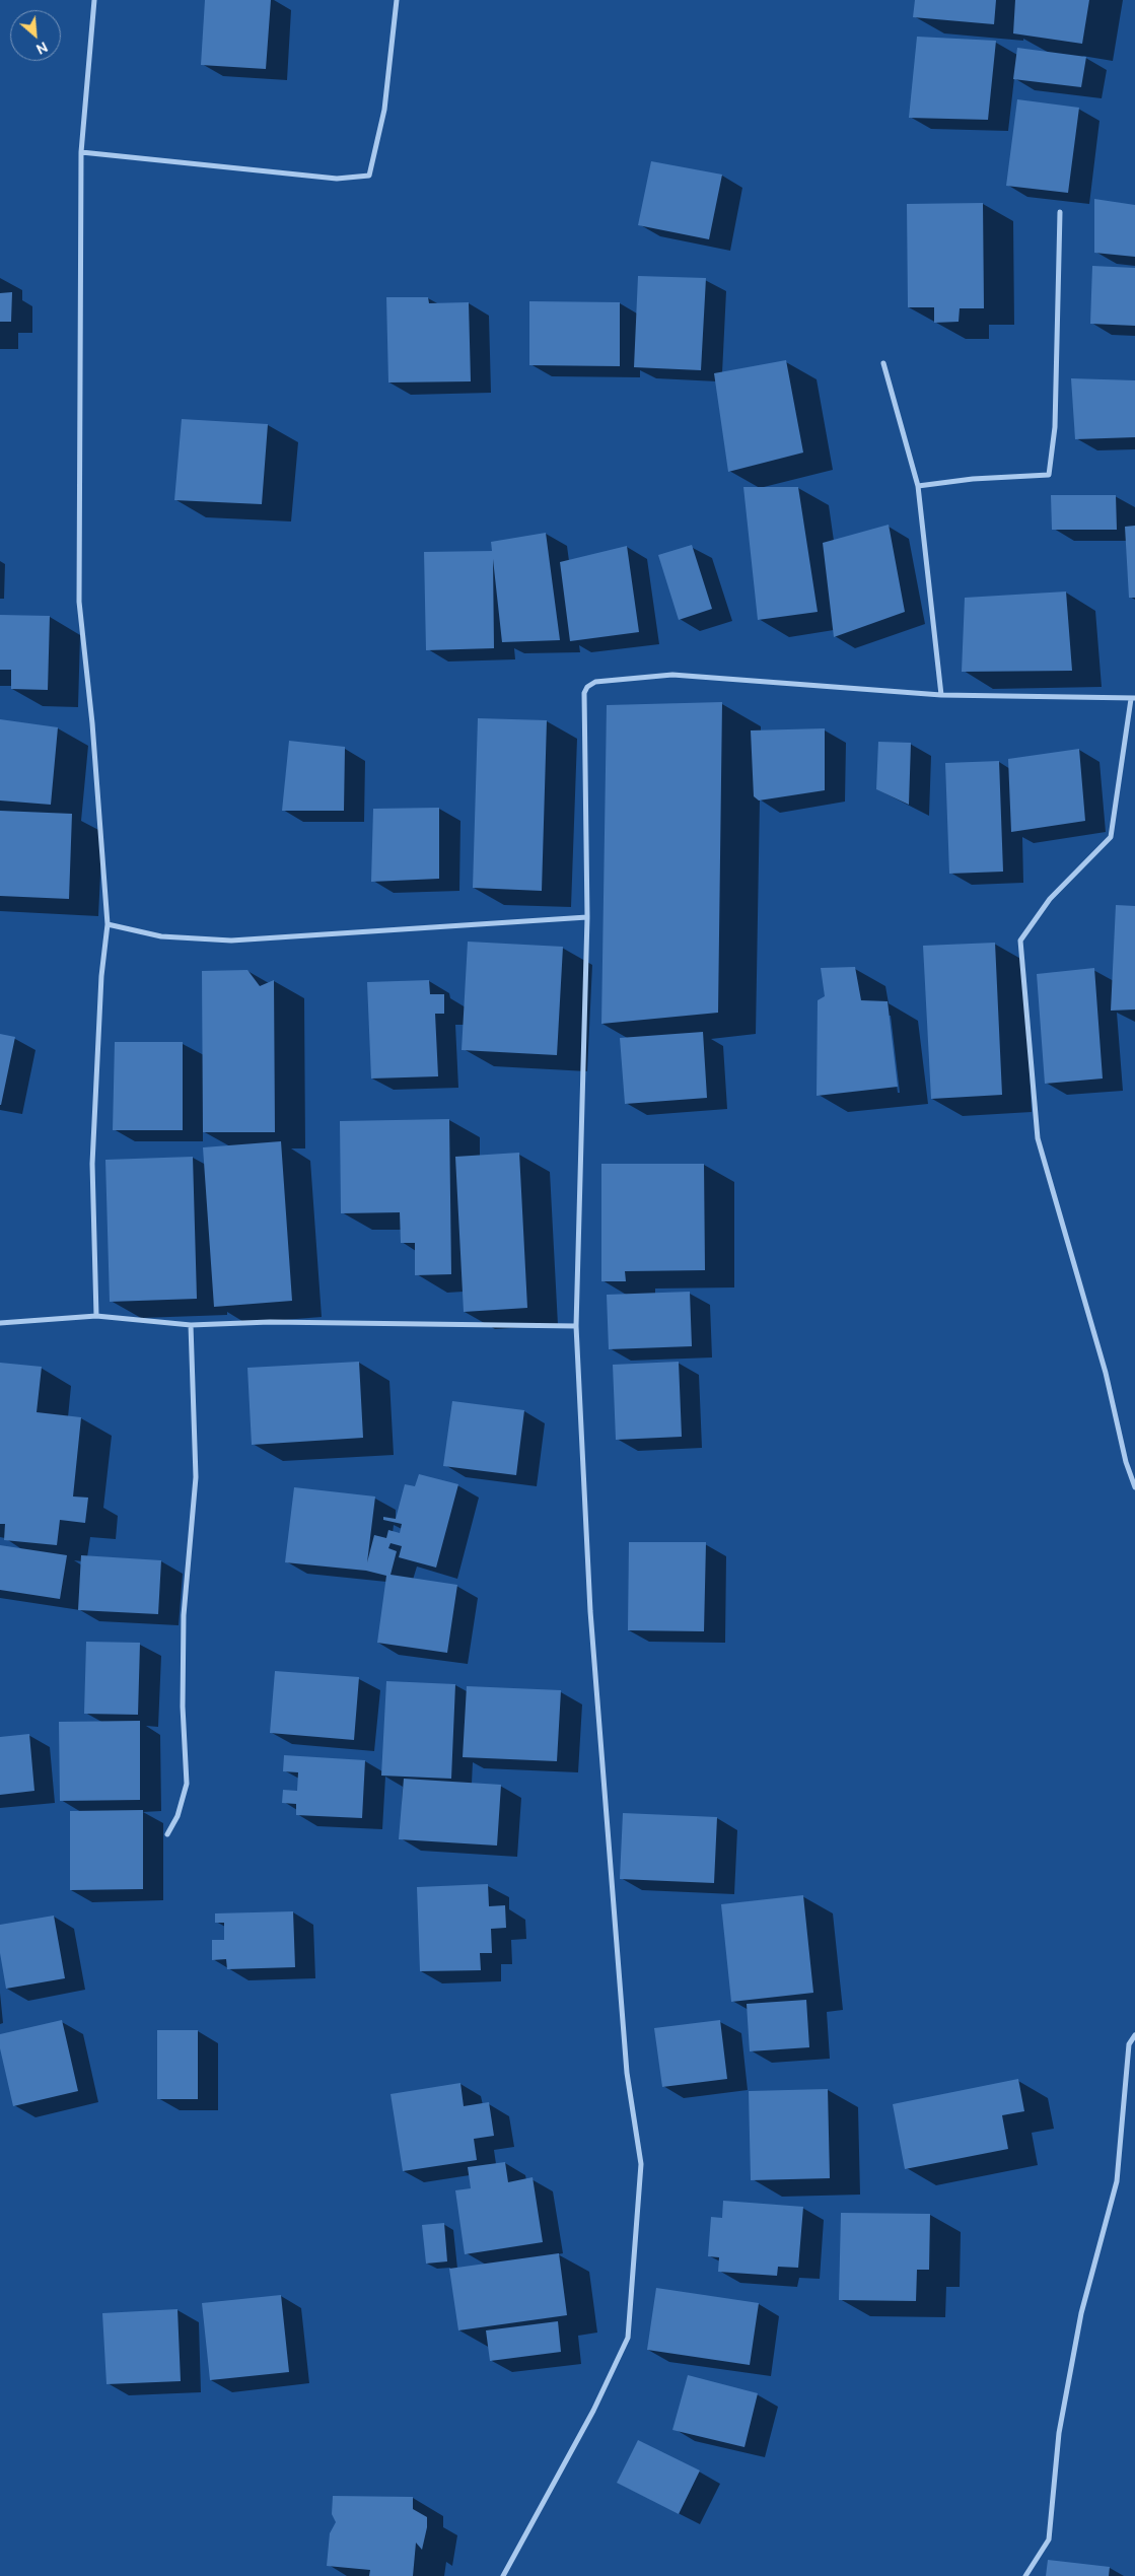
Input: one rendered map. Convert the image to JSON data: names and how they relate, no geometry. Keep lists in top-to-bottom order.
{
  "north": "bottom right"
}
